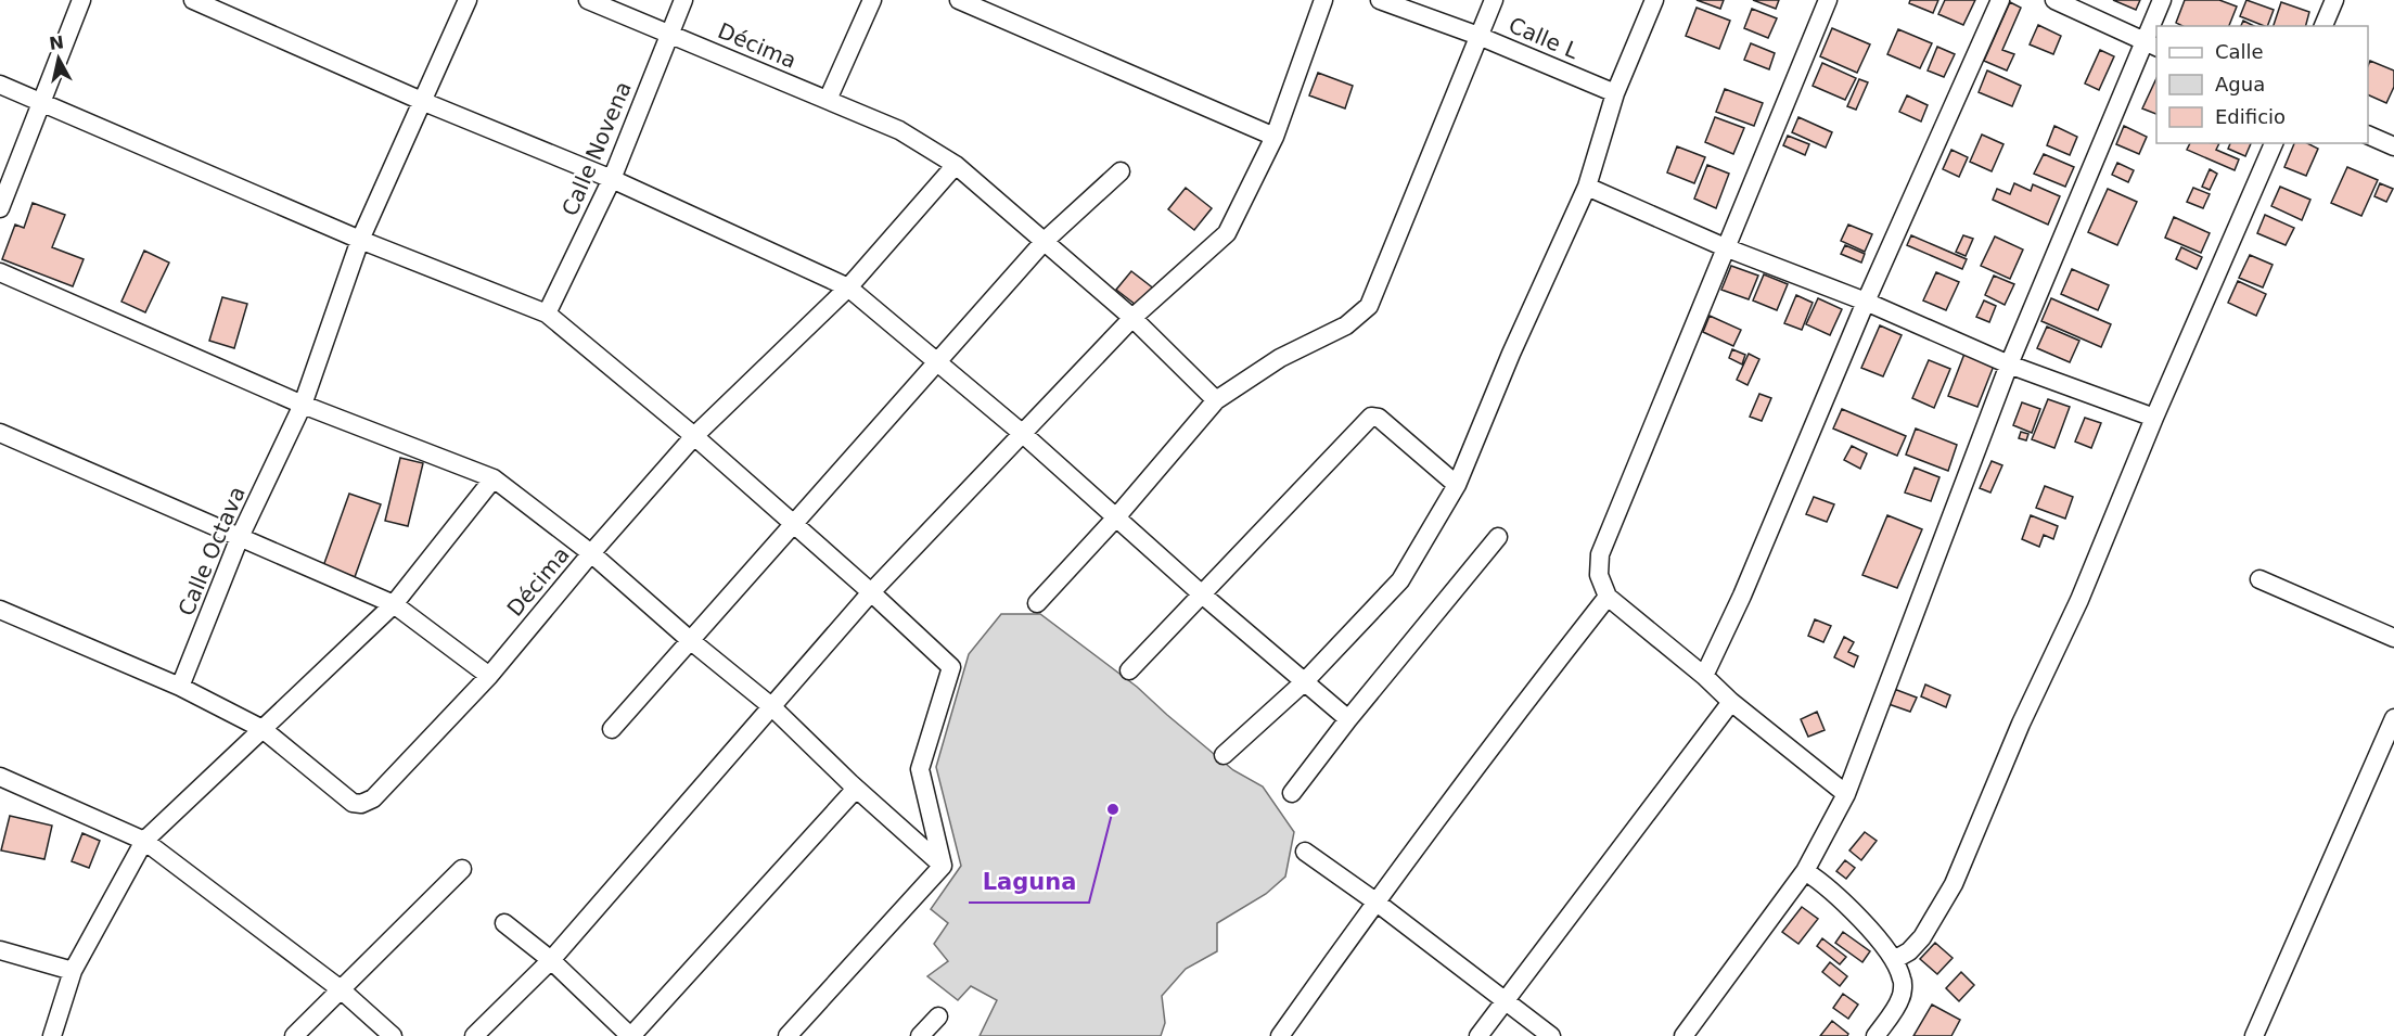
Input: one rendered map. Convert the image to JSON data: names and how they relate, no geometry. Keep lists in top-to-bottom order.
{
  "streets": {
    "street": [
      "Calle L",
      "Décima",
      "Calle Novena",
      "Calle Octava"
    ]
  },
  "crossings": [
    ["Décima", "Calle Novena"]
  ],
  "places": ["Laguna"],
  "legend": ["Calle", "Agua", "Edificio"],
  "north": "top"
}
